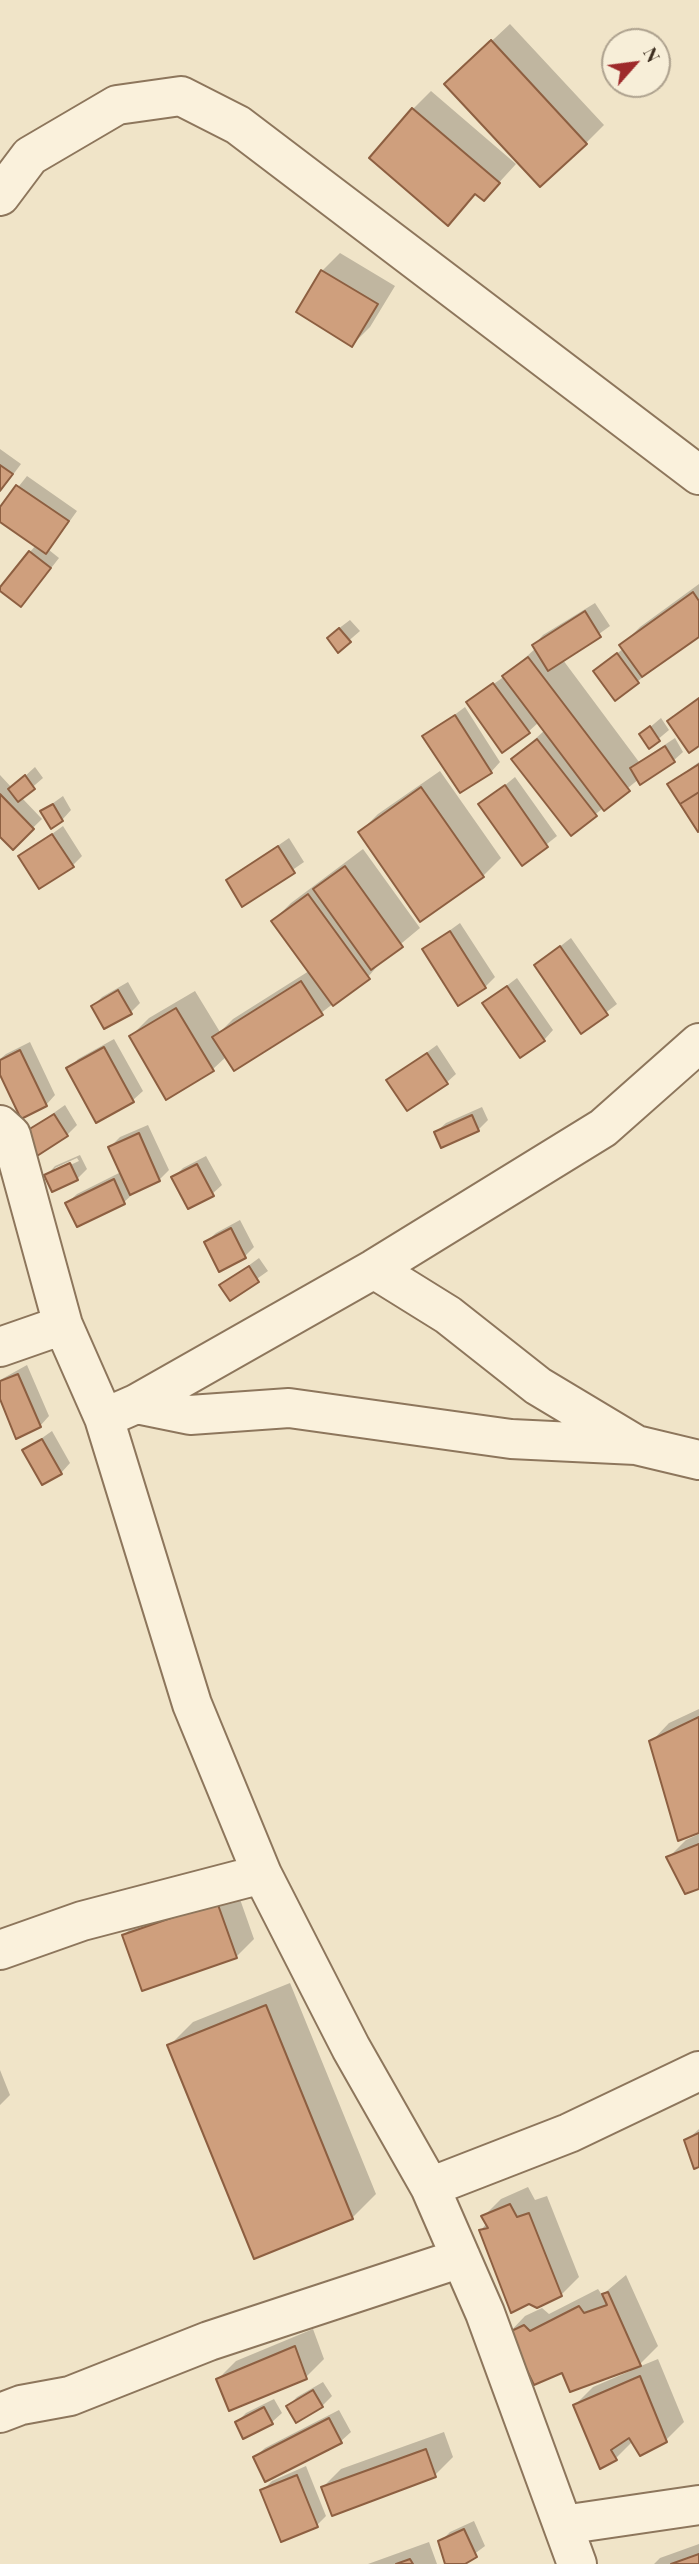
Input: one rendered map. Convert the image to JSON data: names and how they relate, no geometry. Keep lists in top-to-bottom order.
{
  "north": "top right"
}
